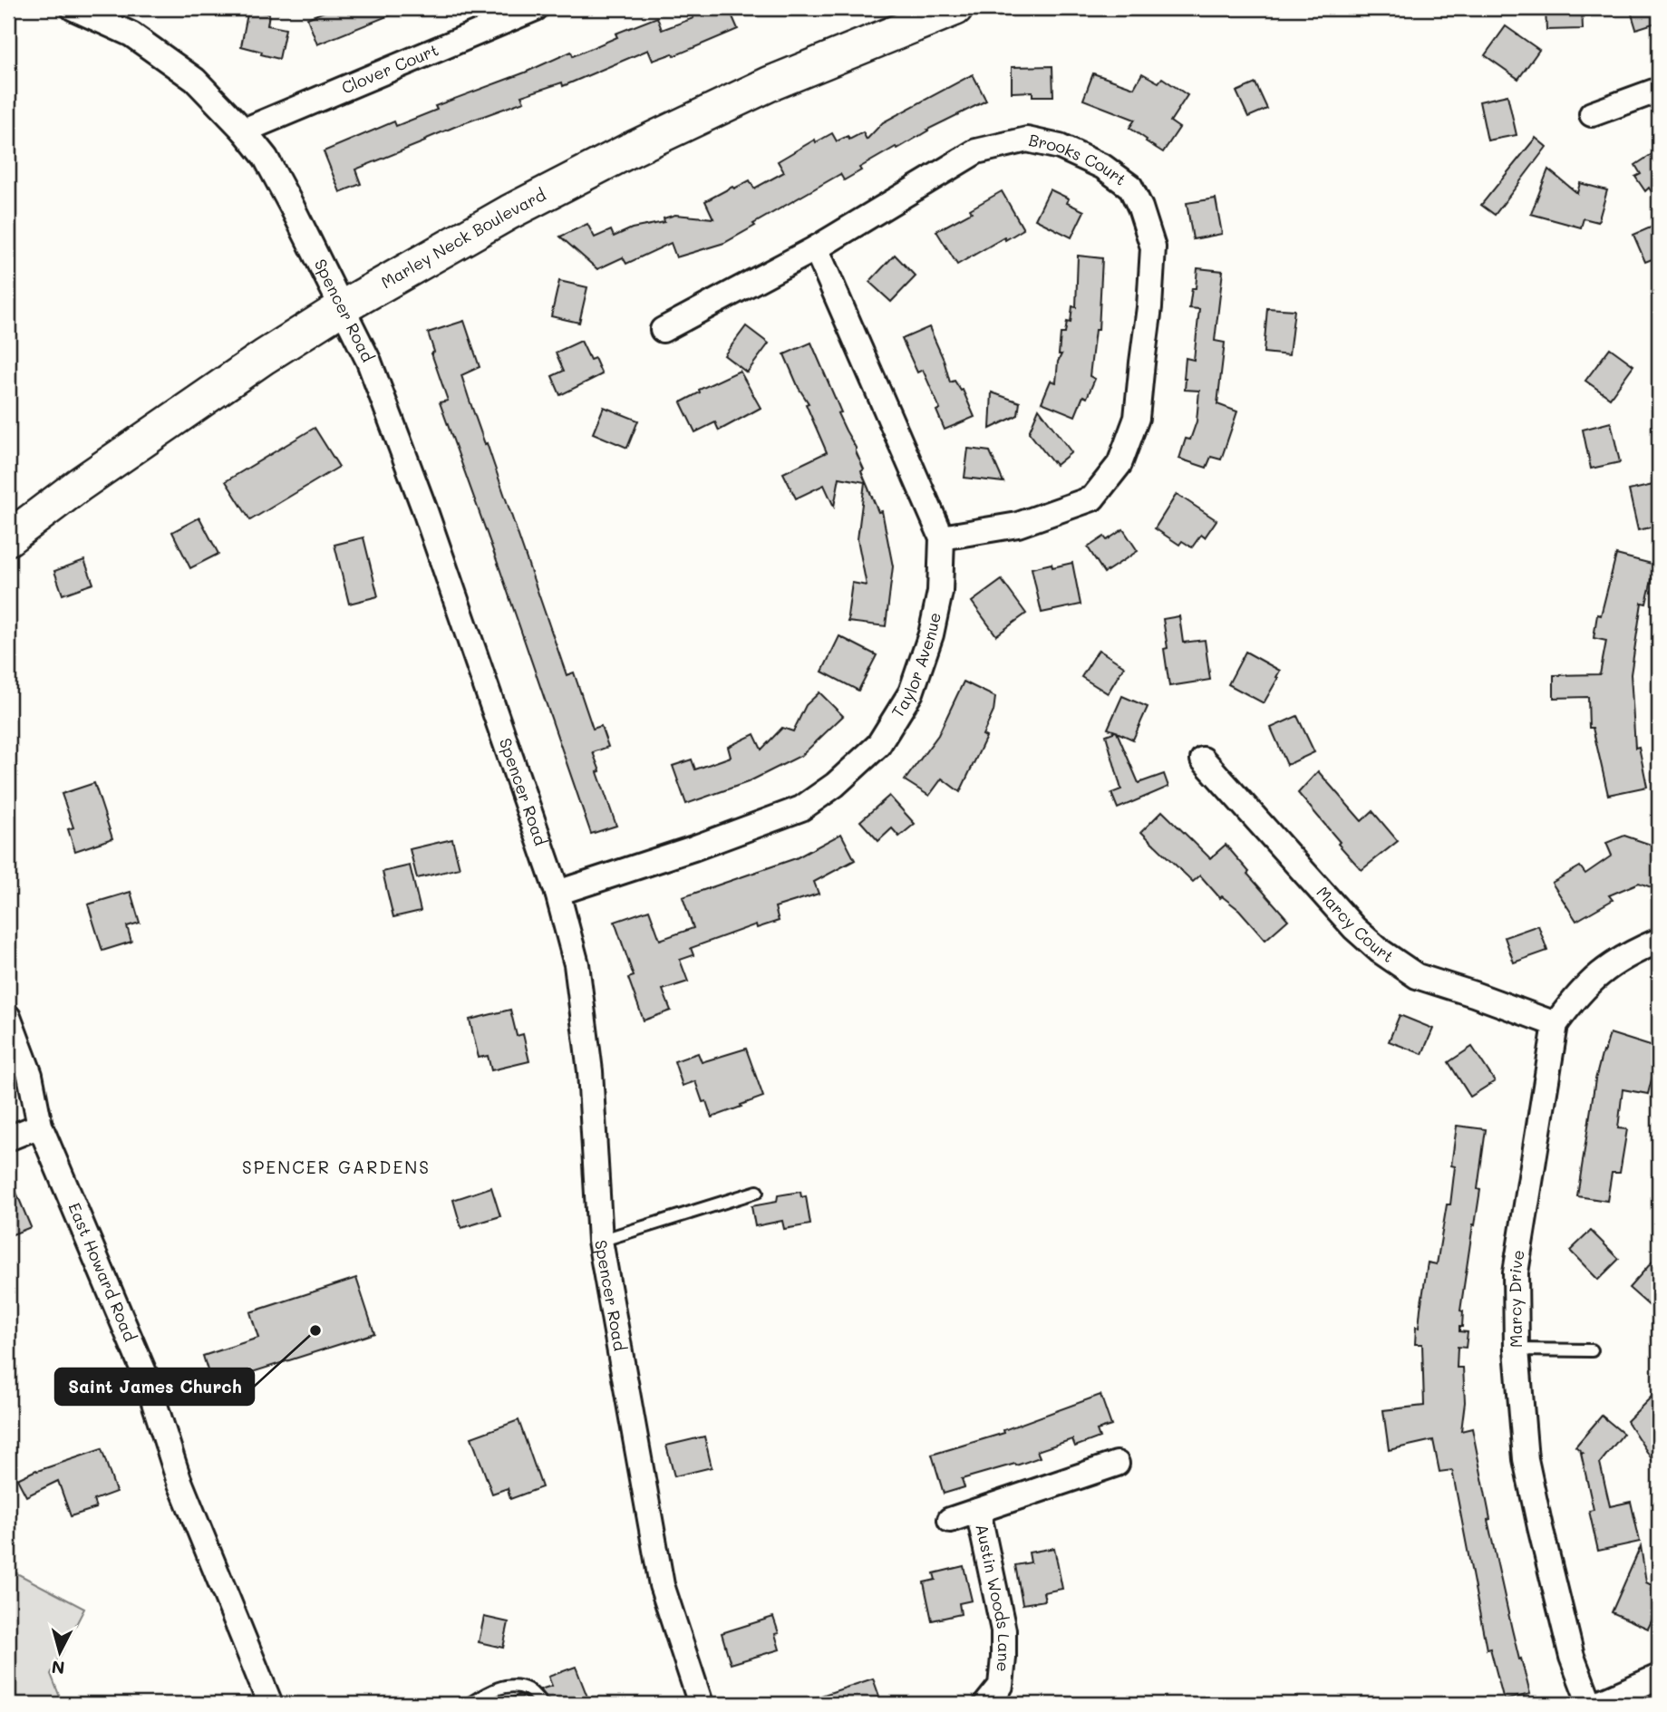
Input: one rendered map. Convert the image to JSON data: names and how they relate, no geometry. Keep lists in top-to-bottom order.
{
  "streets": {
    "main road": ["Marley Neck Boulevard"],
    "street": [
      "Clover Court",
      "Brooks Court",
      "Spencer Road",
      "Taylor Avenue",
      "Marcy Court",
      "East Howard Road",
      "Marcy Drive",
      "Austin Woods Lane"
    ]
  },
  "crossings": [
    ["Clover Court", "Spencer Road"],
    ["Brooks Court", "Taylor Avenue"],
    ["Marley Neck Boulevard", "Spencer Road"],
    ["Spencer Road", "Taylor Avenue"],
    ["Marcy Court", "Marcy Drive"]
  ],
  "districts": ["SPENCER GARDENS"],
  "places": ["Saint James Church"],
  "north": "bottom"
}
